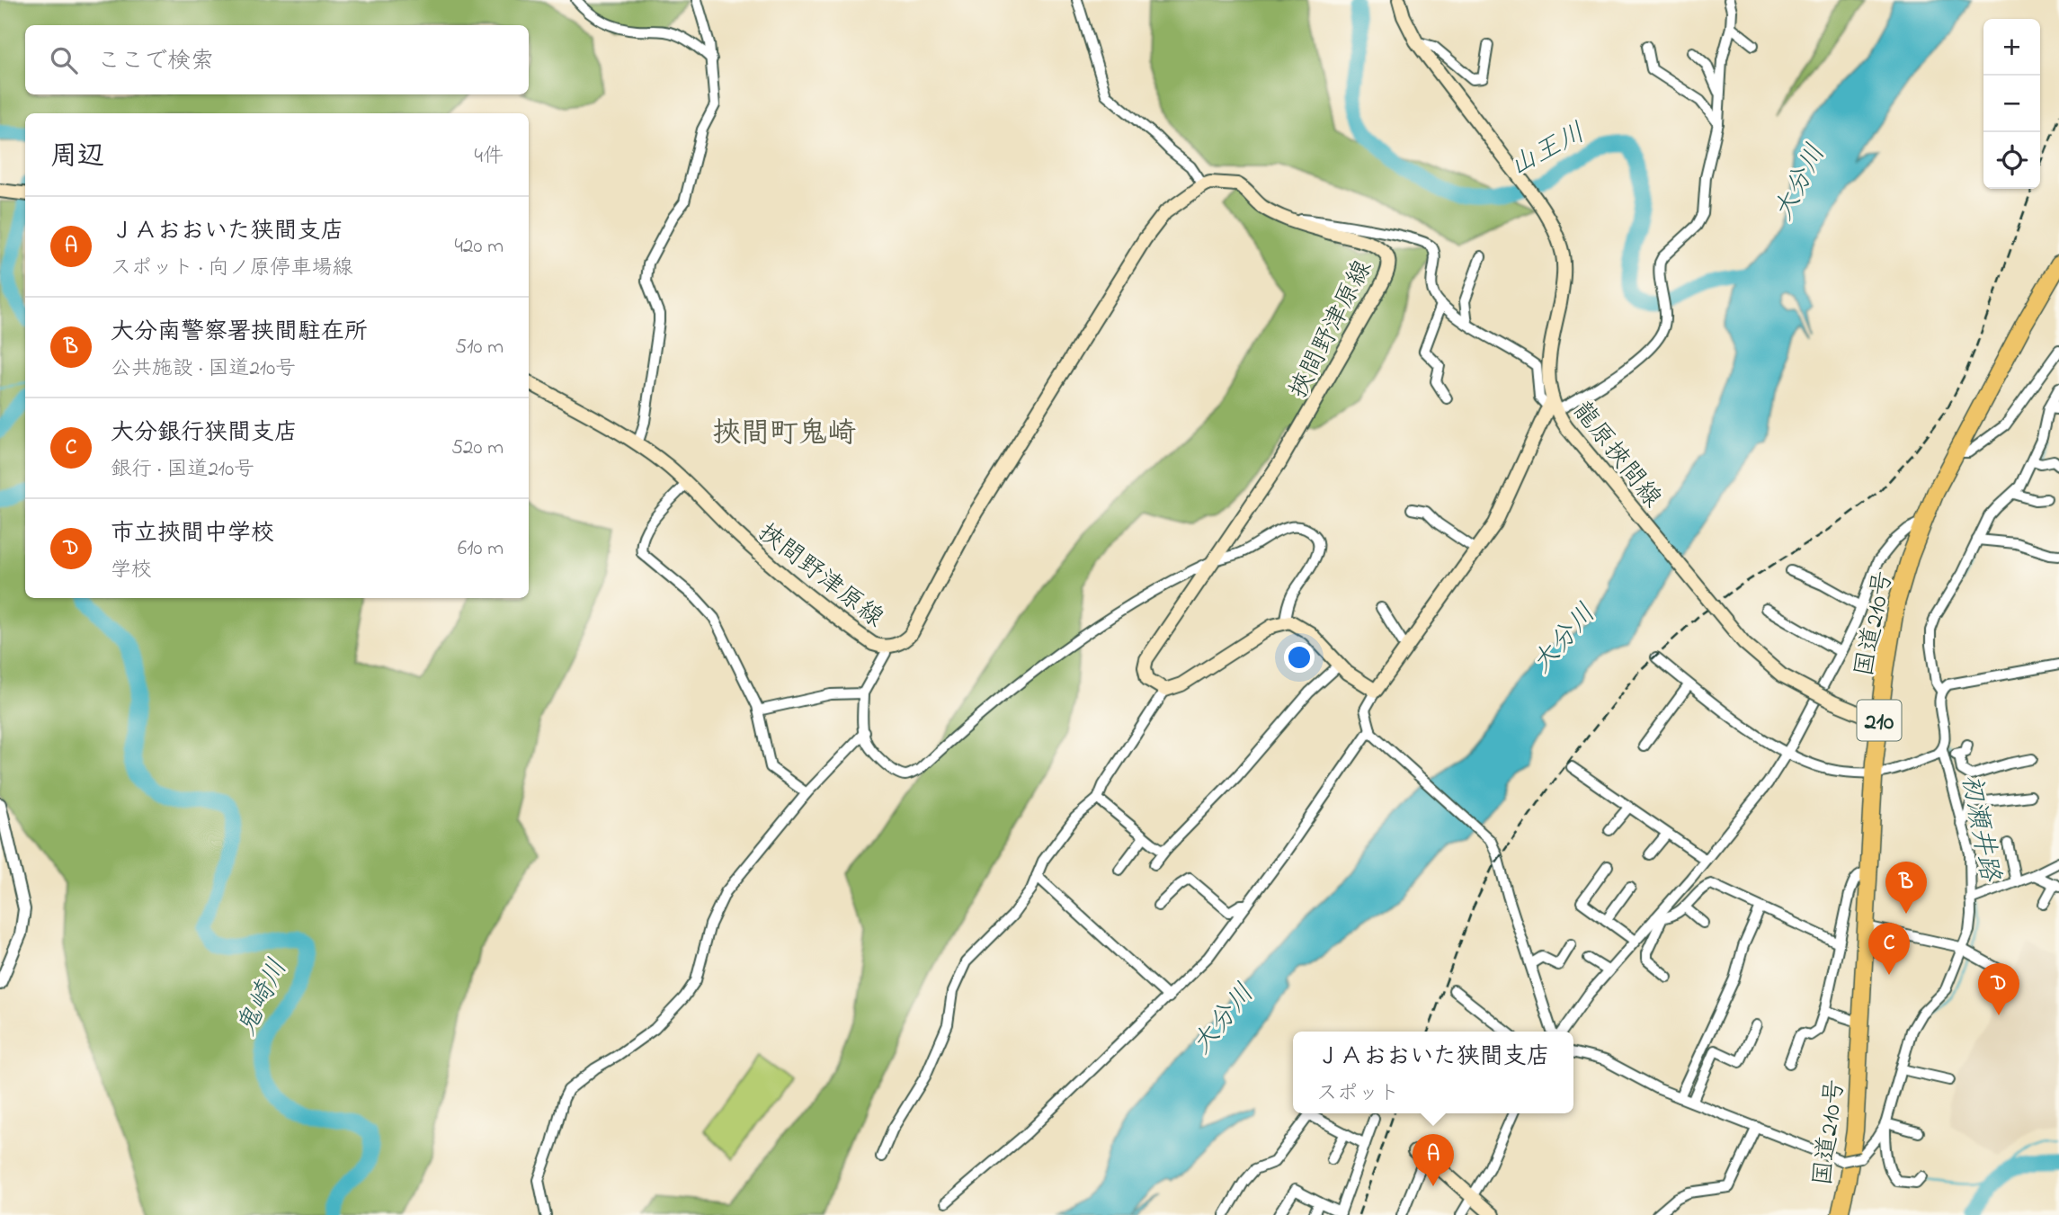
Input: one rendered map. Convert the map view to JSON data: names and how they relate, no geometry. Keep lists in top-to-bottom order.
{
  "streets": {
    "highway": ["国道210号", "210"],
    "main road": ["挾間野津原線", "龍原挾間線"]
  },
  "crossings": [
    ["龍原挾間線", "国道210号"]
  ],
  "districts": ["挾間町鬼崎"],
  "water": [
    "山王川",
    "大分川",
    "初瀬井路",
    "鬼崎川"
  ],
  "page": {
    "map_buttons": ["+", "−"],
    "search": "ここで検索",
    "heading": ["周辺", "4件"],
    "list": [
      {
        "mark": "A",
        "name": "ＪＡおおいた狭間支店",
        "note": "スポット · 向ノ原停車場線",
        "value": "420 m"
      },
      {
        "mark": "B",
        "name": "大分南警察署挟間駐在所",
        "note": "公共施設 · 国道210号",
        "value": "510 m"
      },
      {
        "mark": "C",
        "name": "大分銀行狭間支店",
        "note": "銀行 · 国道210号",
        "value": "520 m"
      },
      {
        "mark": "D",
        "name": "市立挾間中学校",
        "note": "学校",
        "value": "610 m"
      }
    ],
    "pins": [
      "B",
      "C",
      "D",
      "A"
    ],
    "popup": ["ＪＡおおいた狭間支店", "スポット"]
  }
}
